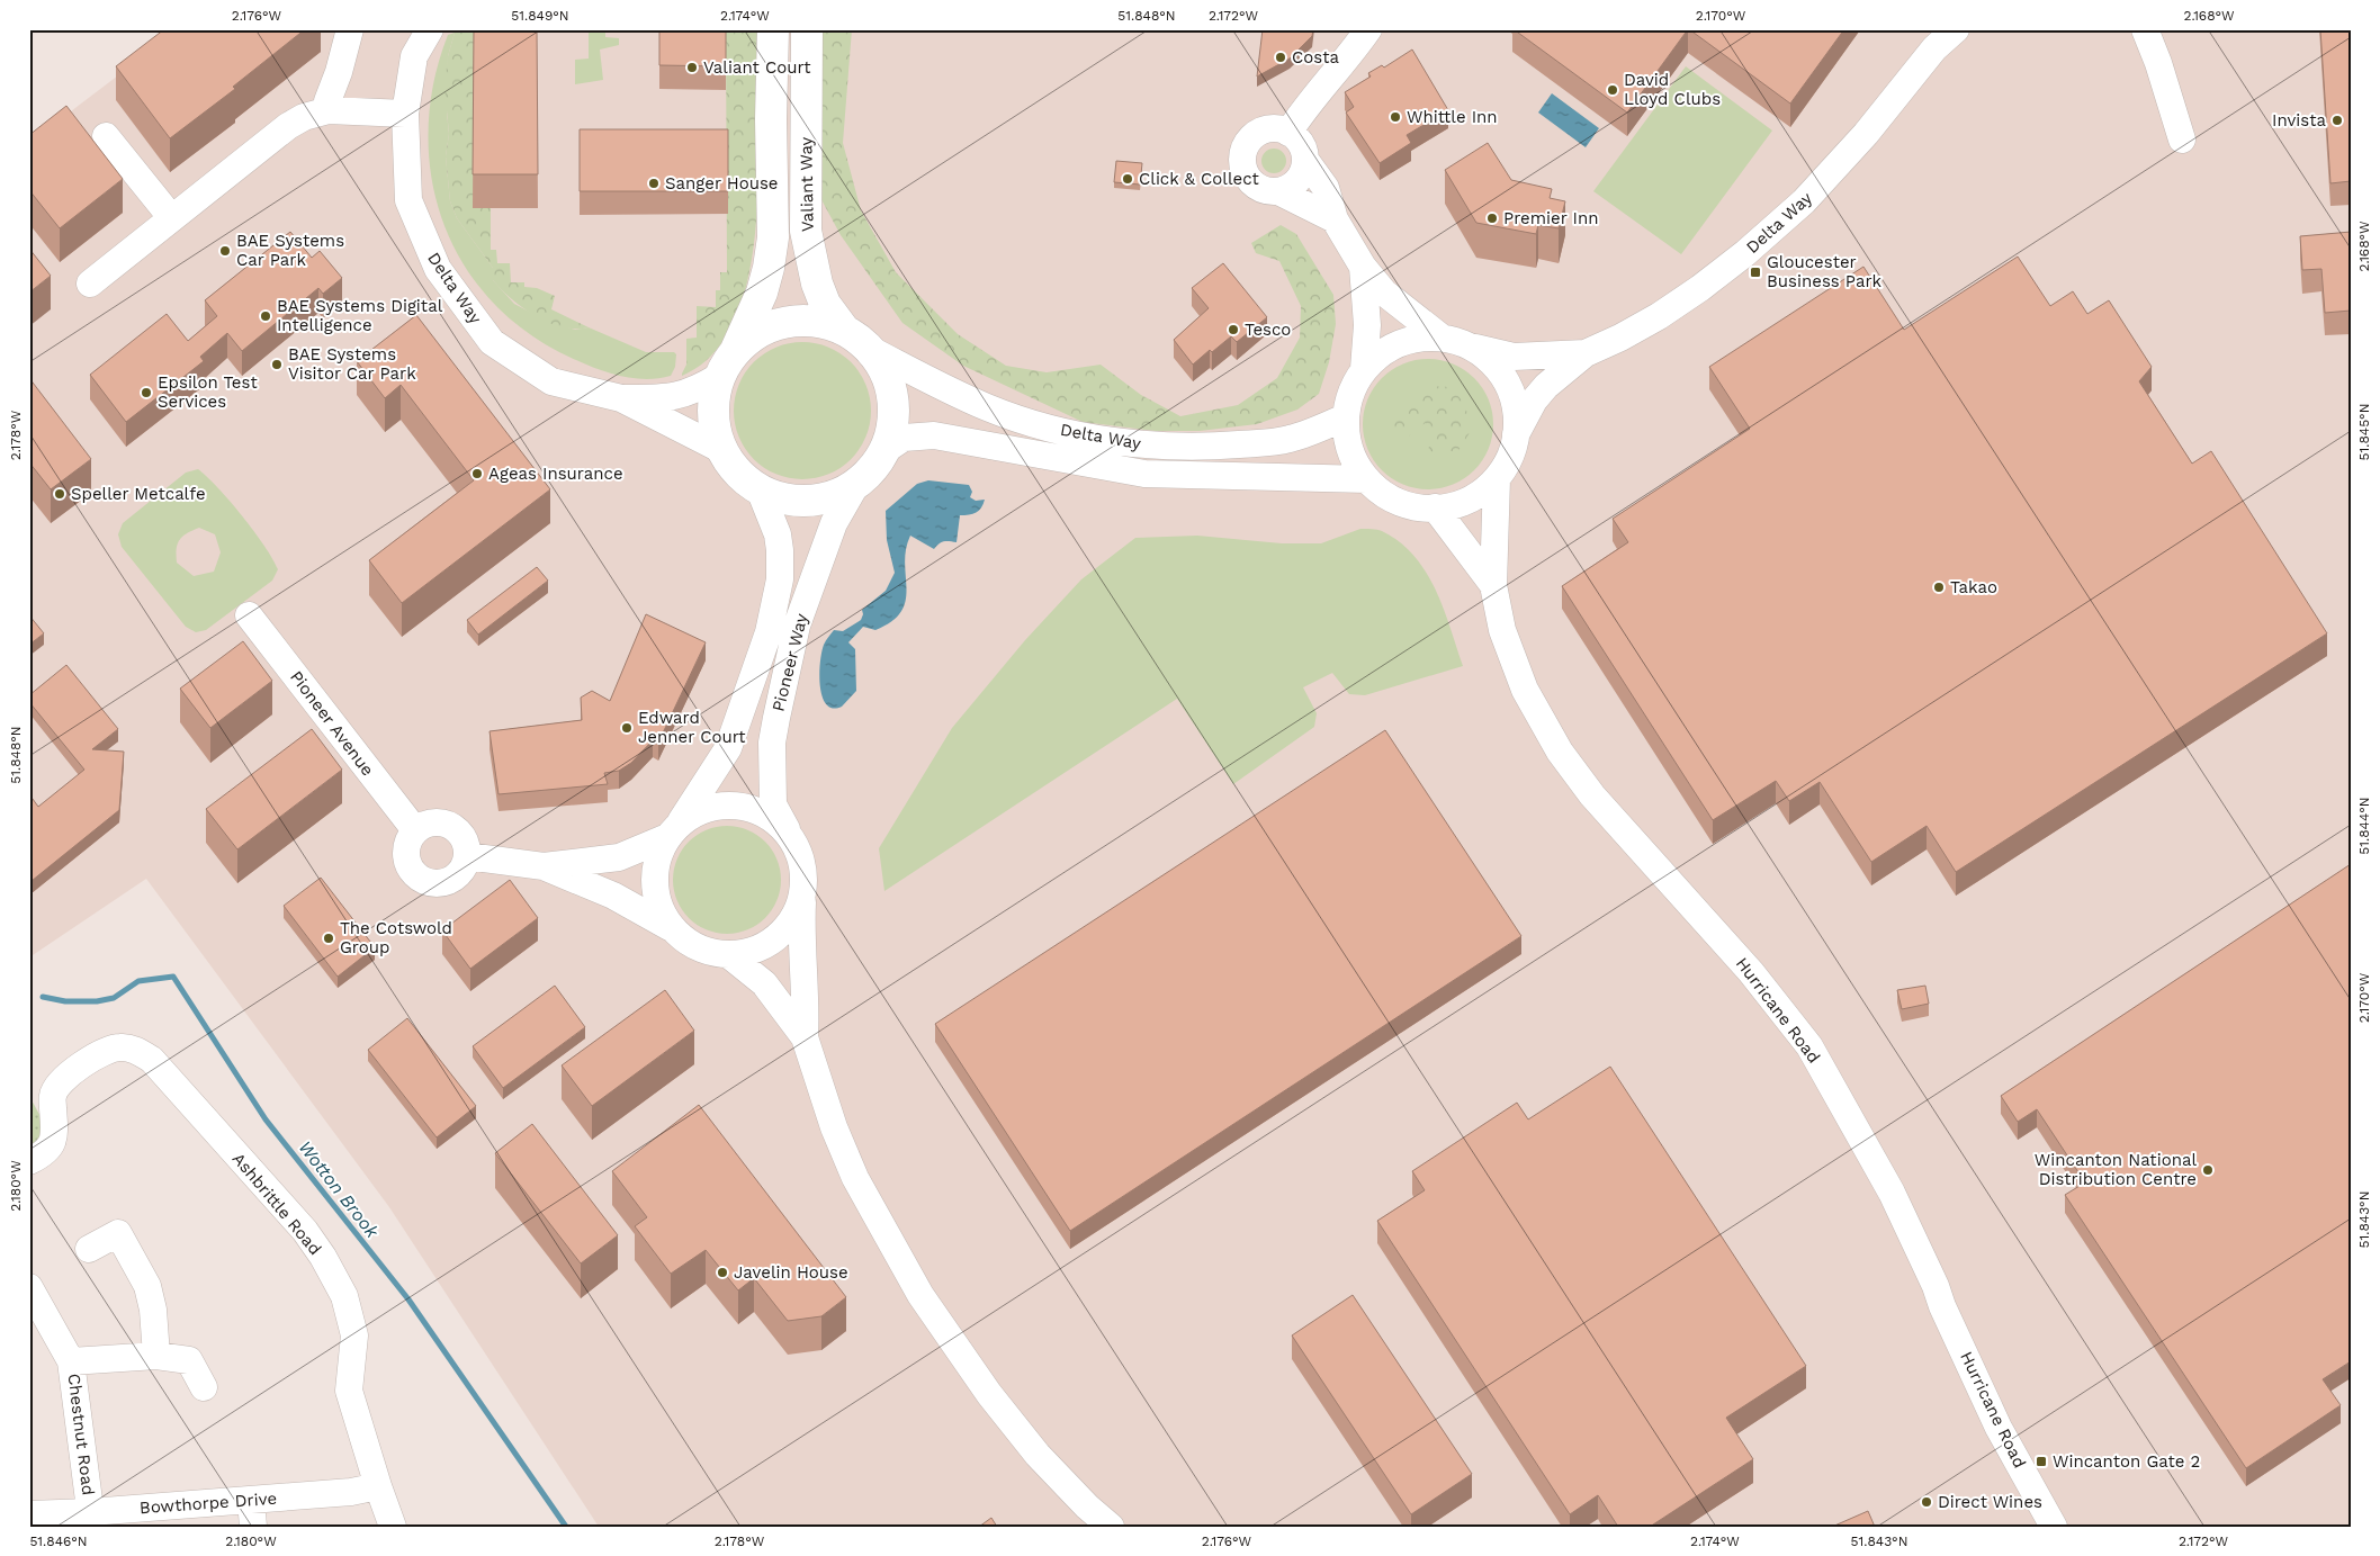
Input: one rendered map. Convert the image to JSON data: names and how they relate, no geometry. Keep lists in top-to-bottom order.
{
  "streets": {
    "main road": ["Valiant Way"],
    "street": [
      "Delta Way",
      "Pioneer Way",
      "Pioneer Avenue",
      "Hurricane Road",
      "Ashbrittle Road",
      "Chestnut Road",
      "Bowthorpe Drive"
    ]
  },
  "crossings": [
    ["Valiant Way", "Delta Way"],
    ["Valiant Way", "Pioneer Way"],
    ["Delta Way", "Pioneer Way"],
    ["Delta Way", "Hurricane Road"],
    ["Ashbrittle Road", "Bowthorpe Drive"],
    ["Chestnut Road", "Bowthorpe Drive"]
  ],
  "water": ["Wotton Brook"],
  "places": {
    "other": [
      "Costa",
      "Valiant Court",
      "David Lloyd Clubs",
      "Whittle Inn",
      "Invista",
      "Click & Collect",
      "Sanger House",
      "Premier Inn",
      "BAE Systems Car Park",
      "BAE Systems Digital Intelligence",
      "Tesco",
      "BAE Systems Visitor Car Park",
      "Epsilon Test Services",
      "Ageas Insurance",
      "Speller Metcalfe",
      "Takao",
      "Edward Jenner Court",
      "The Cotswold Group",
      "Wincanton National Distribution Centre",
      "Javelin House",
      "Direct Wines"
    ],
    "transit": ["Gloucester Business Park", "Wincanton Gate 2"]
  },
  "coordinates": [
    "2.176°W",
    "51.849°N",
    "2.174°W",
    "51.848°N",
    "2.172°W",
    "2.170°W",
    "2.168°W",
    "51.845°N",
    "2.178°W",
    "51.844°N",
    "2.180°W",
    "51.843°N",
    "51.846°N"
  ]
}
